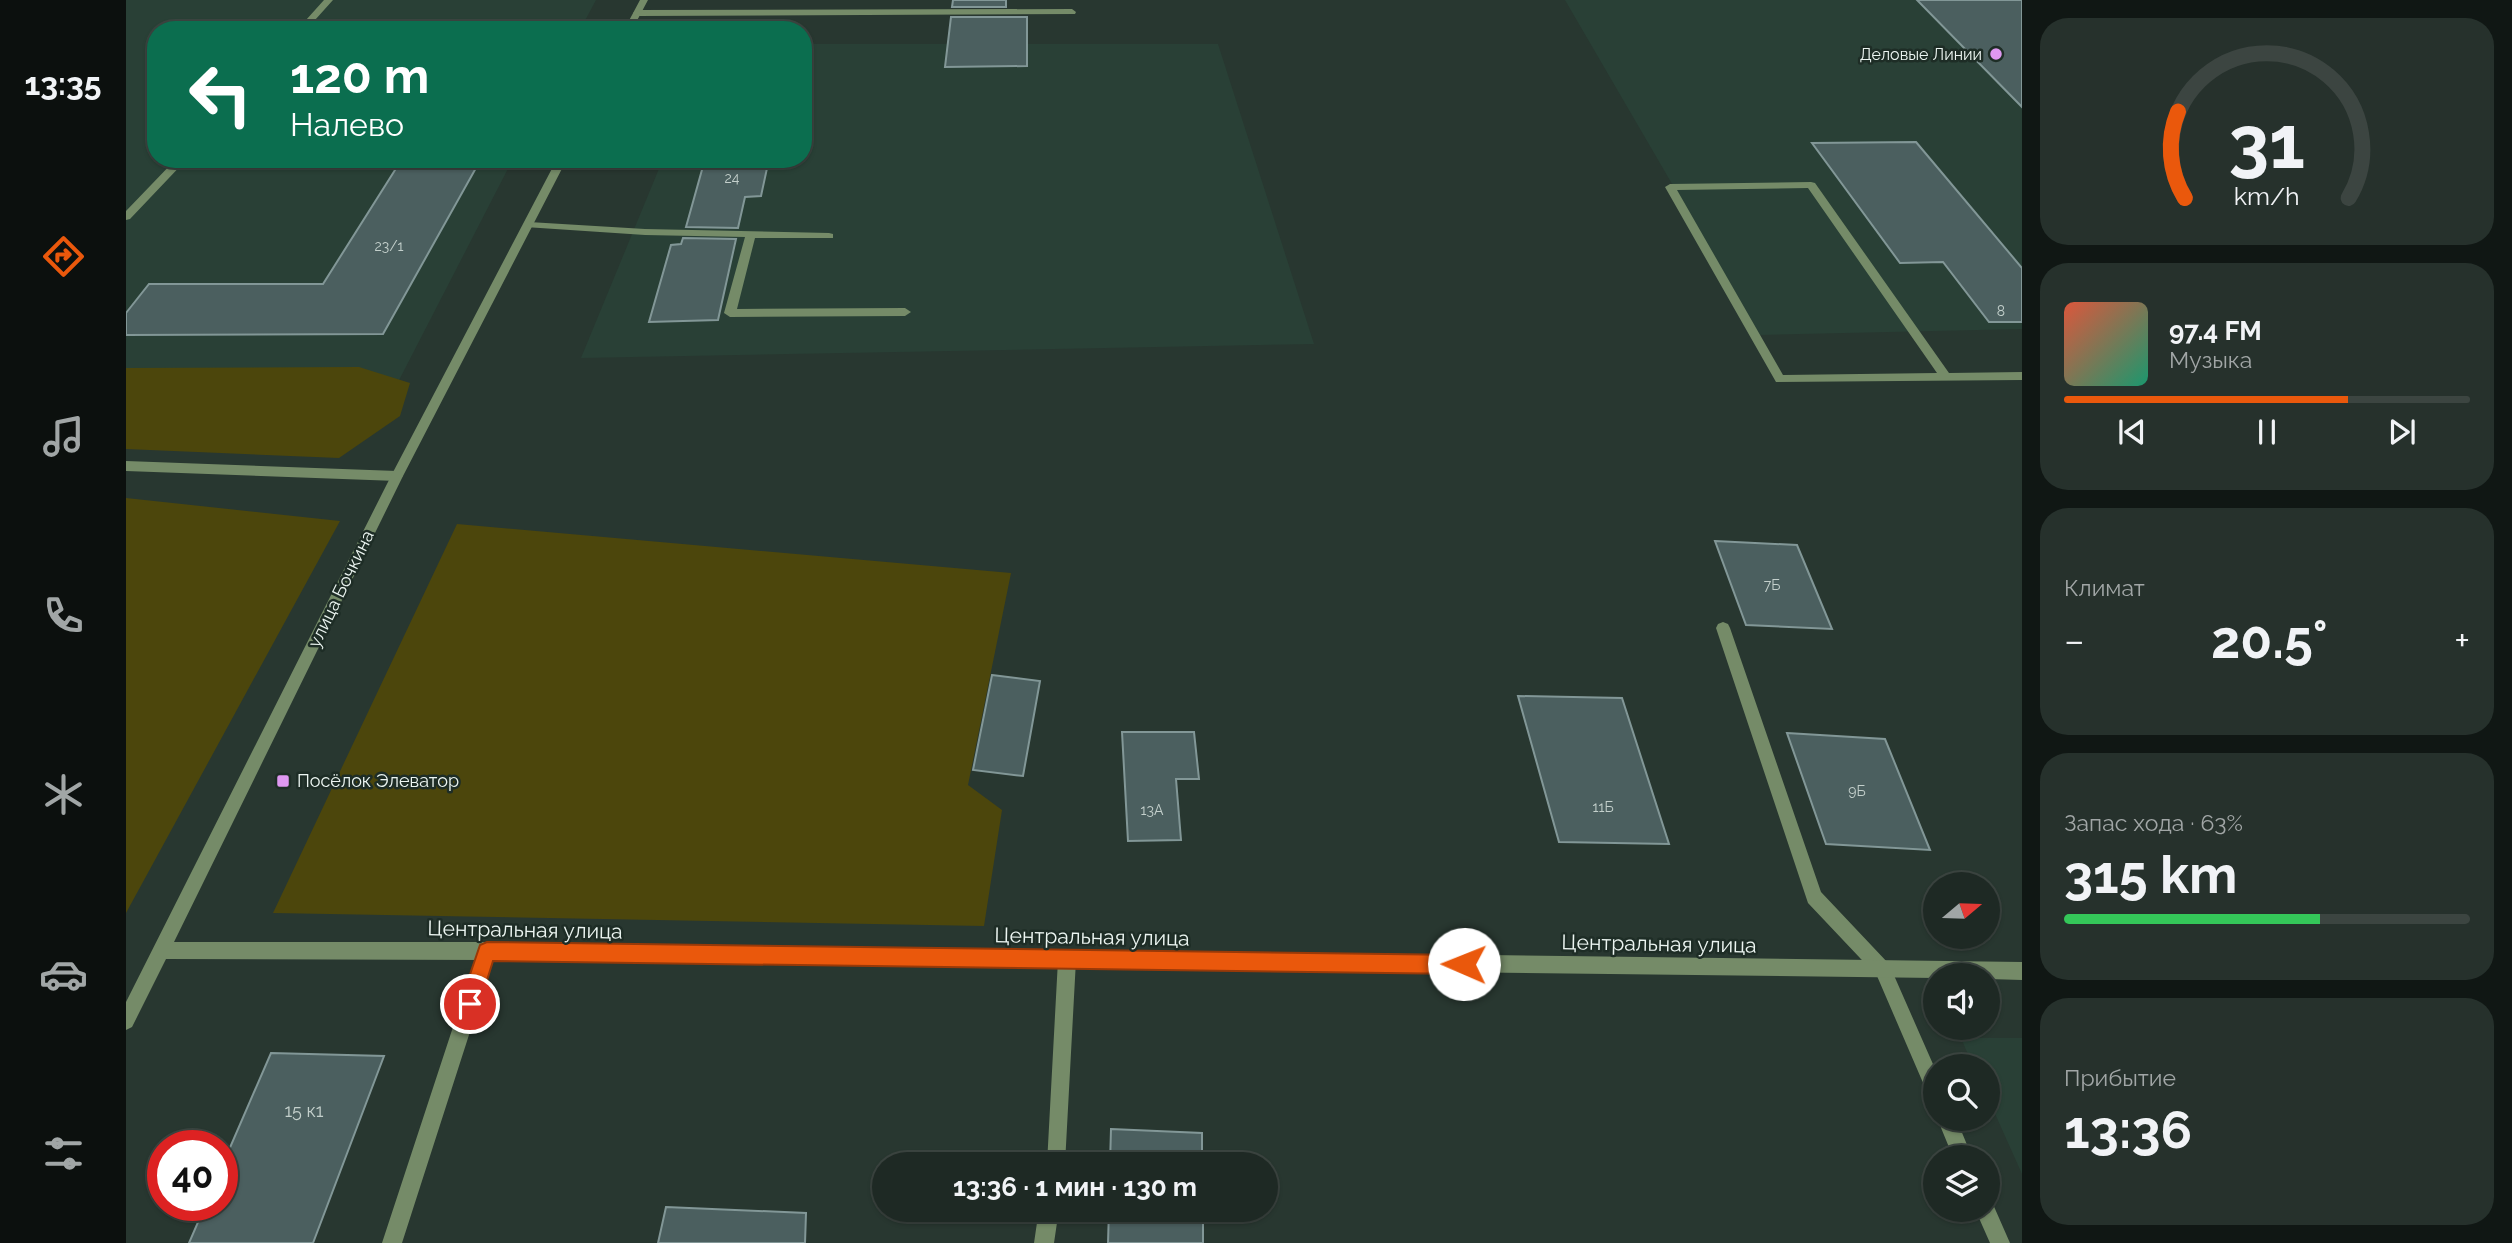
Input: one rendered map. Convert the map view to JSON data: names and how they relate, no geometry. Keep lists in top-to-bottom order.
{
  "streets": {
    "street": ["улица Бочкина", "Центральная улица"]
  },
  "crossings": [
    ["улица Бочкина", "Центральная улица"]
  ],
  "places": {
    "other": ["Деловые Линии"],
    "transit": ["Посёлок Элеватор"]
  },
  "house_numbers": [
    "24",
    "23/1",
    "8",
    "7Б",
    "9Б",
    "11Б",
    "13А",
    "15 к1"
  ],
  "north": "right",
  "page": {
    "tabs": "13:35",
    "turn": ["120 m", "Налево"],
    "song": ["97.4 FM", "Музыка"],
    "tile": [
      "Климат",
      ["Запас хода · 63%", "315 km"],
      ["Прибытие", "13:36"]
    ],
    "heat": ["−", "20.5°", "+"],
    "limit": "40",
    "trip": "13:36 · 1 мин · 130 m",
    "gauge": ["31", "km/h"]
  }
}
